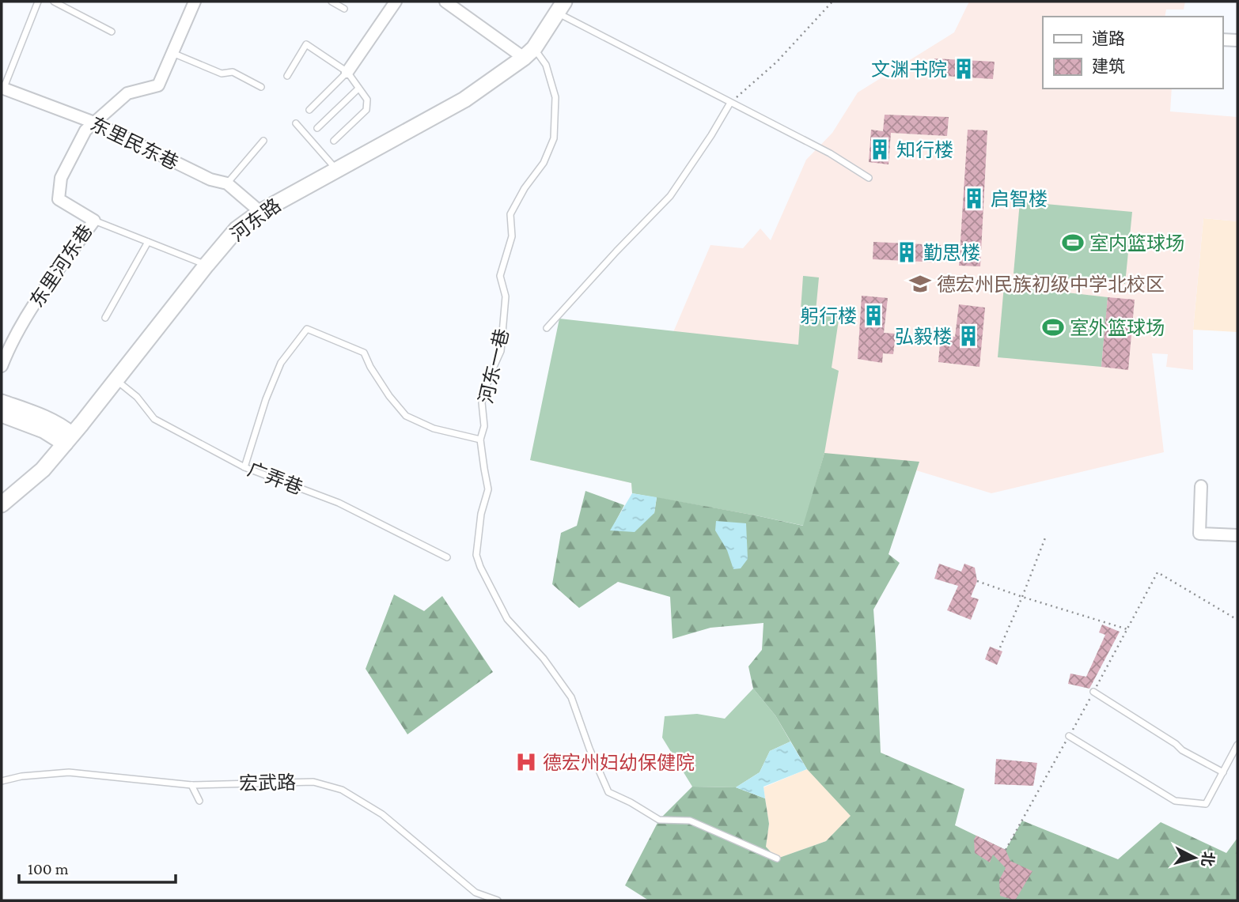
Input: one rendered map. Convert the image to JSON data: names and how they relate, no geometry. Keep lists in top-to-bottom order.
{
  "streets": {
    "main road": ["河东路"],
    "street": ["东里民东巷", "东里河东巷"],
    "lane": ["河东一巷", "广弄巷", "宏武路"]
  },
  "crossings": [
    ["东里民东巷", "河东路"],
    ["东里民东巷", "东里河东巷"],
    ["河东路", "河东一巷"],
    ["河东路", "广弄巷"]
  ],
  "places": {
    "building": [
      "文渊书院",
      "知行楼",
      "启智楼",
      "勤思楼",
      "躬行楼",
      "弘毅楼"
    ],
    "sports": ["室内篮球场", "室外篮球场"],
    "school or university": ["德宏州民族初级中学北校区"],
    "hospital": ["德宏州妇幼保健院"]
  },
  "legend": ["道路", "建筑"],
  "scale_bar": "100 m",
  "north": "right"
}
